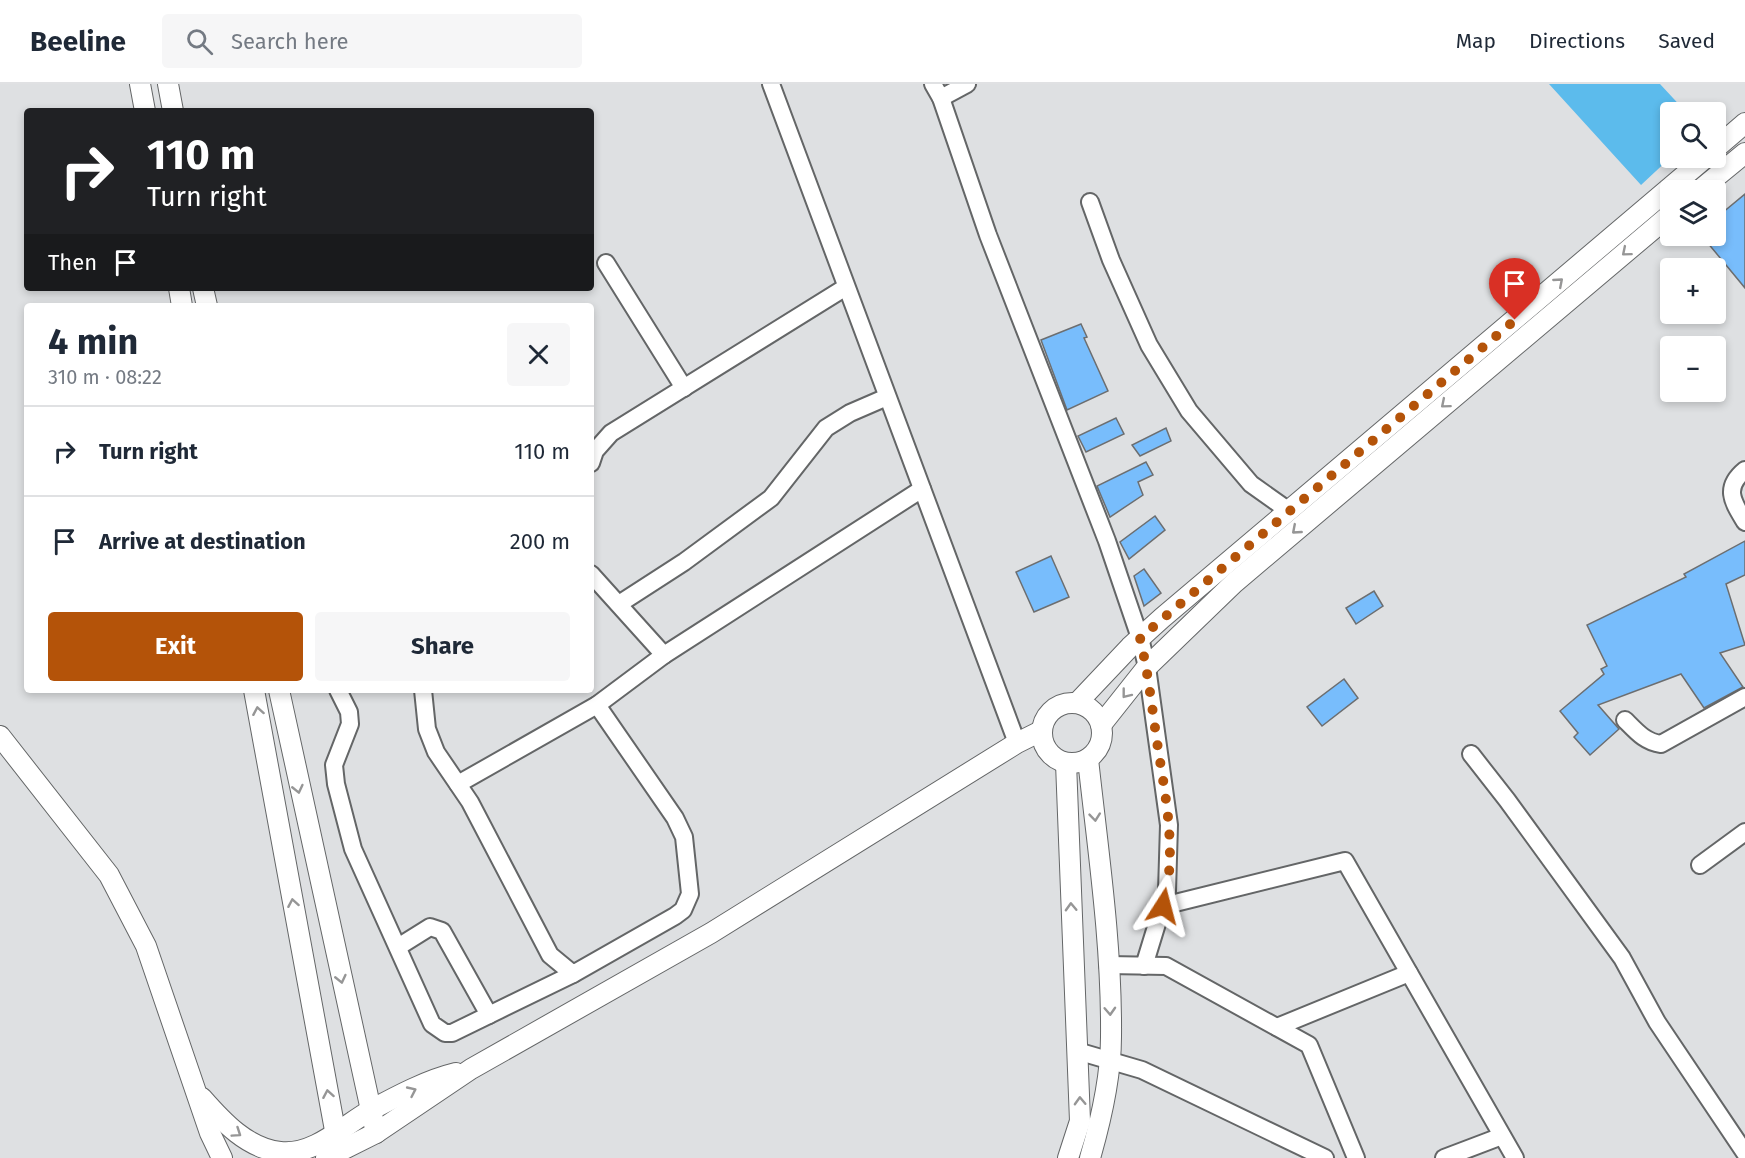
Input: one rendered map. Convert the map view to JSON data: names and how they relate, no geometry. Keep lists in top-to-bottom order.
{
  "page": {
    "header": "Beeline",
    "search": "Search here",
    "nav": ["Map", "Directions", "Saved"],
    "map_buttons": ["+", "−"],
    "turn": ["110 m", "Turn right"],
    "then": "Then",
    "heading": ["4 min", "310 m · 08:22"],
    "list": [
      {
        "name": "Turn right",
        "value": "110 m"
      },
      {
        "name": "Arrive at destination",
        "value": "200 m"
      }
    ],
    "buttons": ["Exit", "Share"]
  }
}
